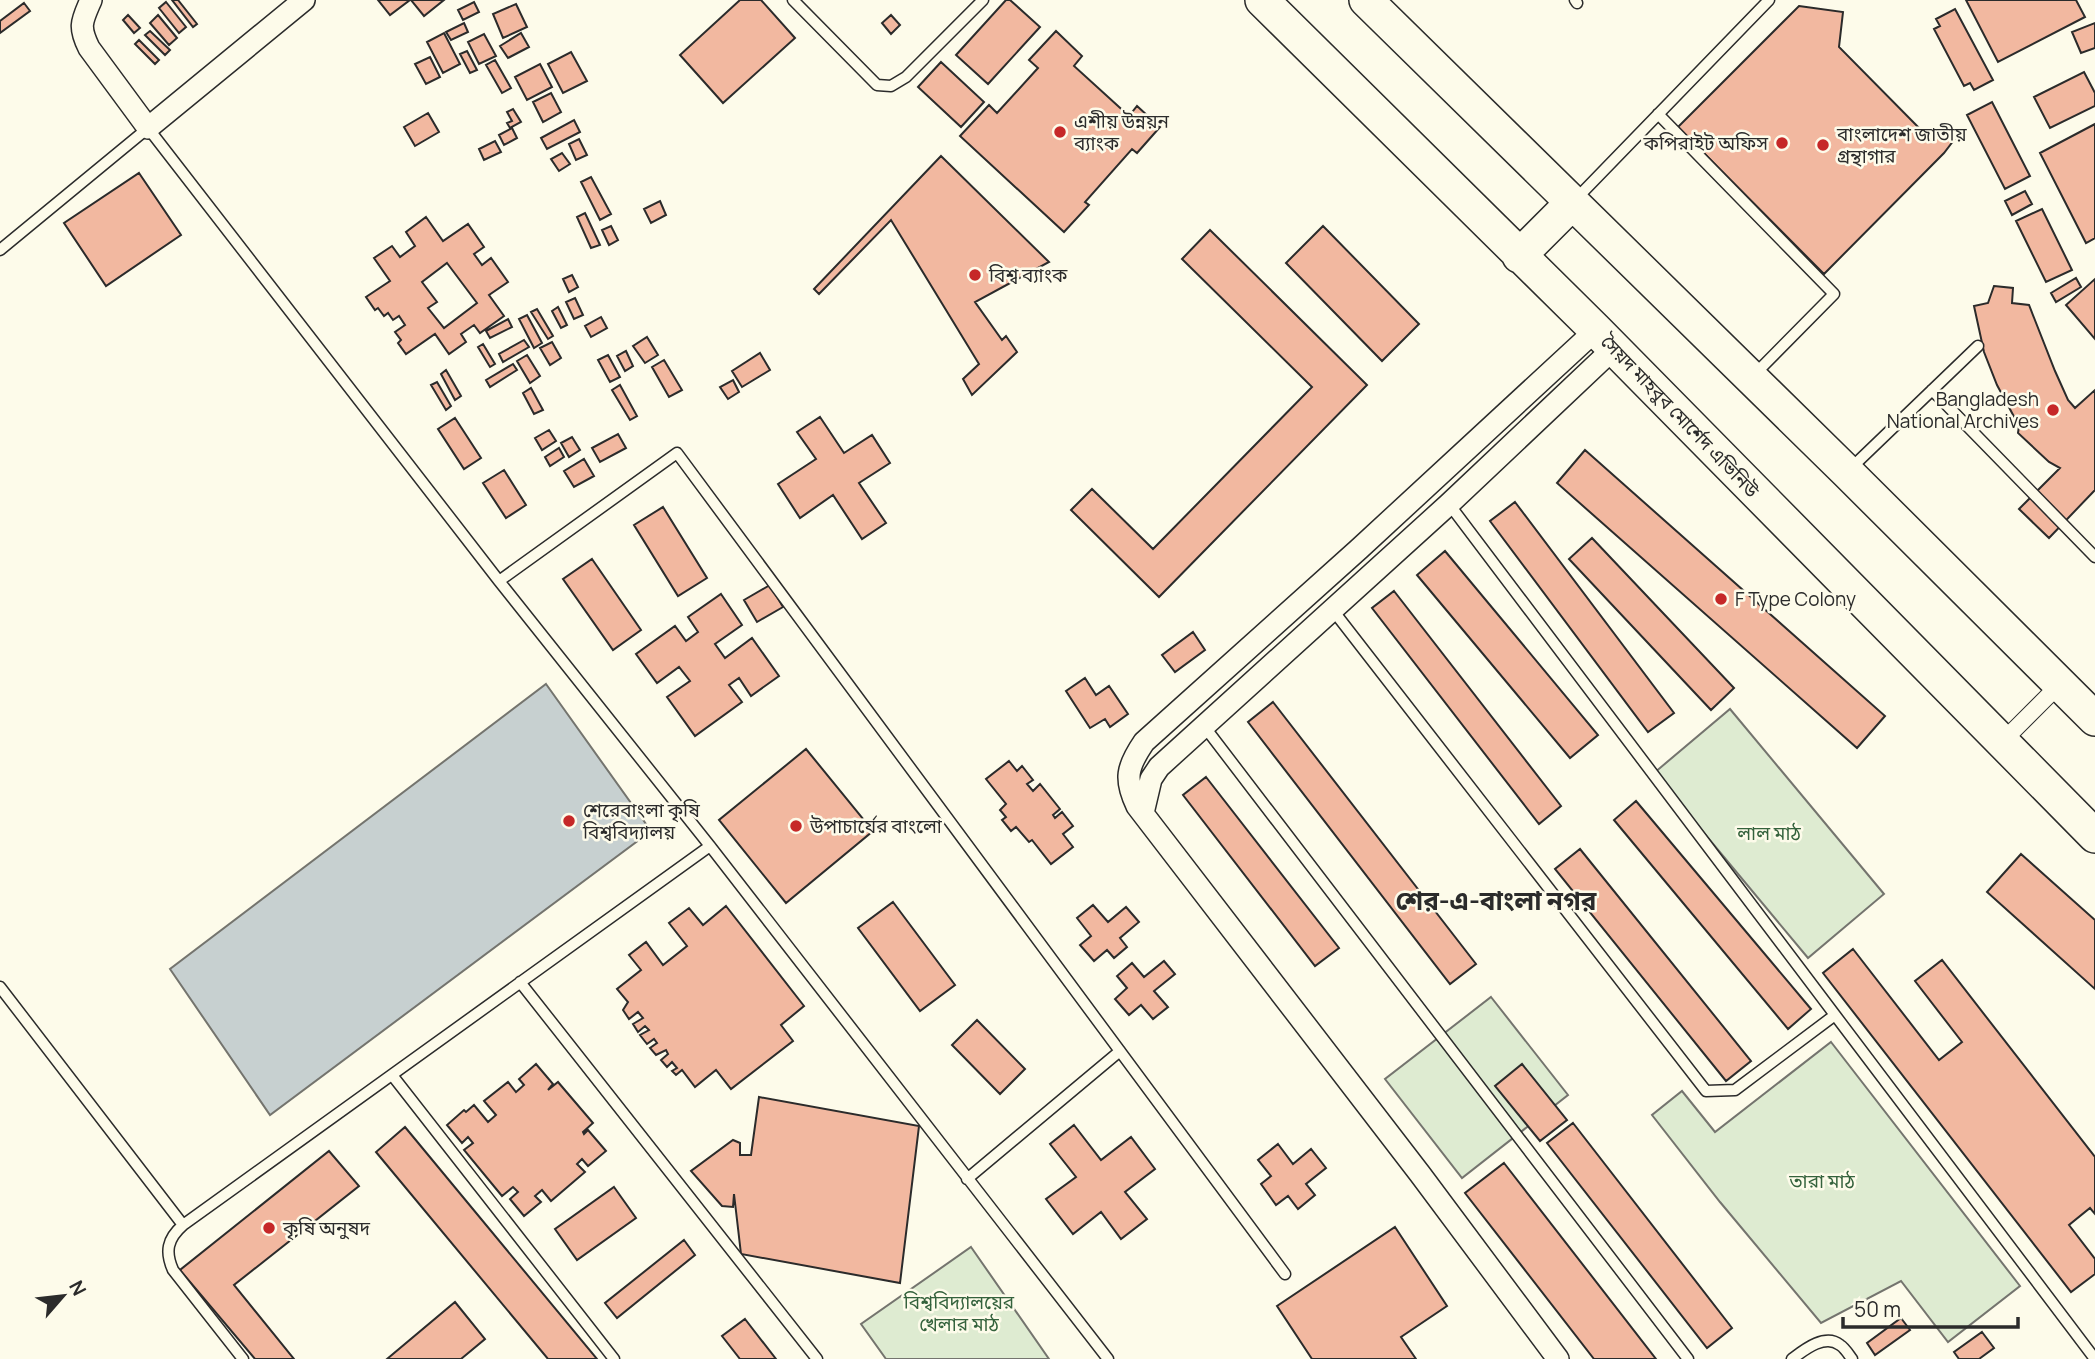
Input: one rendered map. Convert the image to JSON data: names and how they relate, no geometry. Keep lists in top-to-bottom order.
{
  "streets": {
    "main road": ["সৈয়দ মাহবুব মোর্শেদ এভিনিউ"]
  },
  "districts": ["শের-এ-বাংলা নগর"],
  "parks": ["লাল মাঠ", "তারা মাঠ", "বিশ্ববিদ্যালয়ের খেলার মাঠ"],
  "places": [
    "এশীয় উন্নয়ন ব্যাংক",
    "কপিরাইট অফিস",
    "বাংলাদেশ জাতীয় গ্রন্থাগার",
    "বিশ্ব ব্যাংক",
    "Bangladesh National Archives",
    "F Type Colony",
    "শেরেবাংলা কৃষি বিশ্ববিদ্যালয়",
    "উপাচার্যের বাংলো",
    "কৃষি অনুষদ"
  ],
  "scale_bar": "50 m",
  "north": "top right"
}
